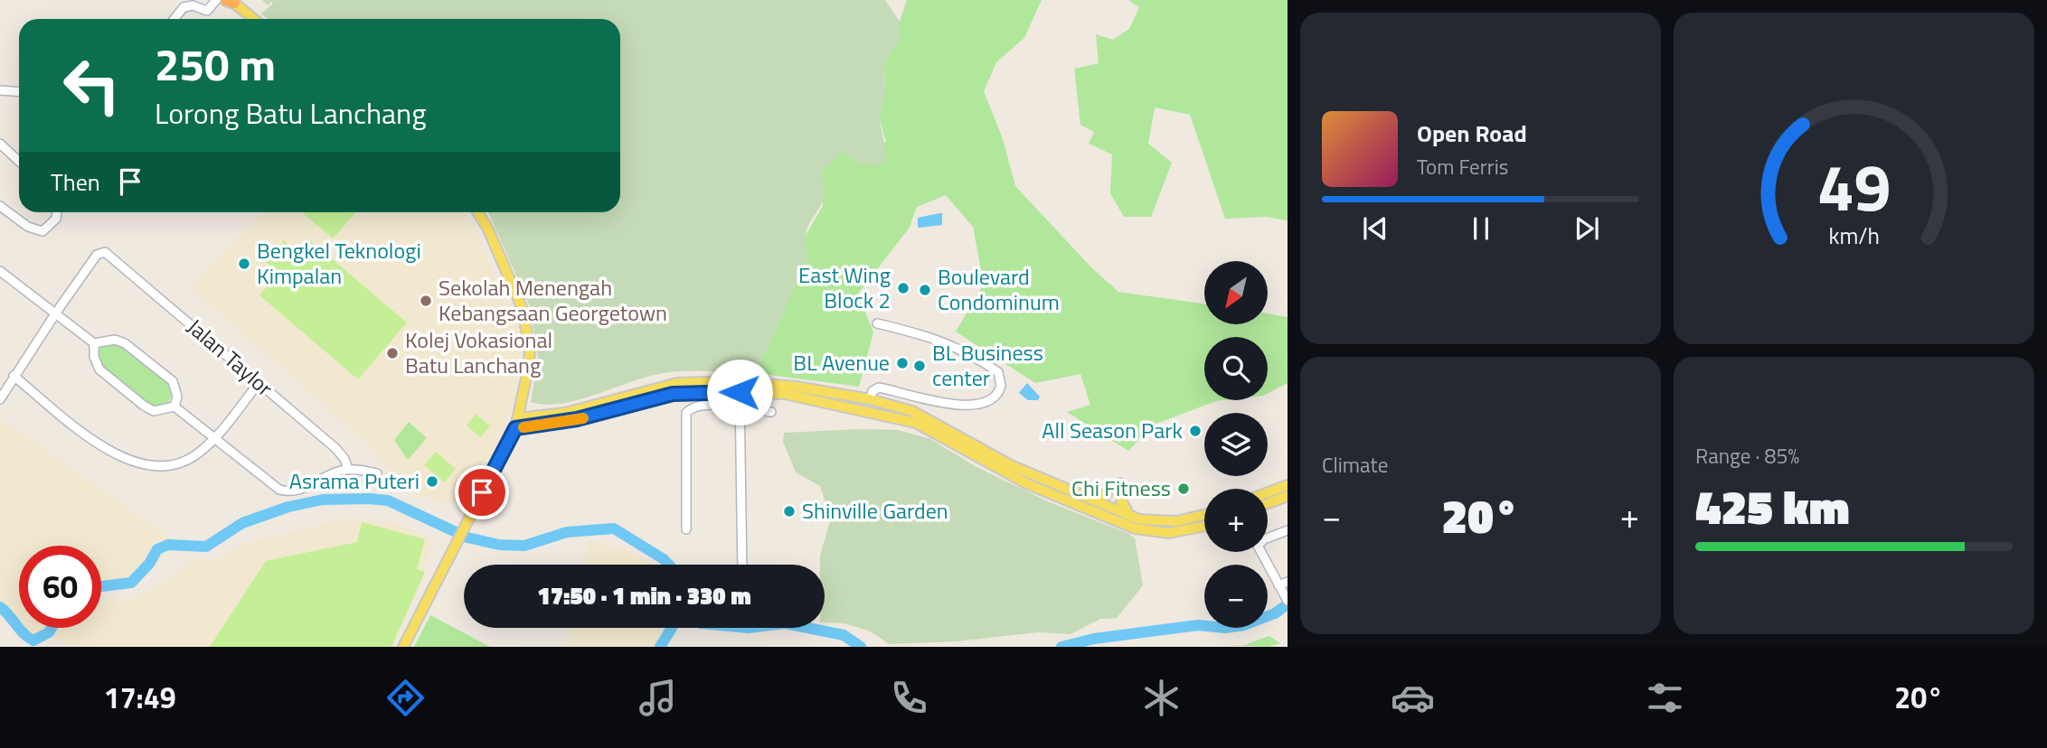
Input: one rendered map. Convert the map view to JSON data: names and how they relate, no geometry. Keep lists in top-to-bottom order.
{
  "streets": {
    "street": ["Jalan Taylor"]
  },
  "places": [
    "Bengkel Teknologi Kimpalan",
    "East Wing Block 2",
    "Boulevard Condominum",
    "Sekolah Menengah Kebangsaan Georgetown",
    "Kolej Vokasional Batu Lanchang",
    "BL Avenue",
    "BL Business center",
    "All Season Park",
    "Asrama Puteri",
    "Chi Fitness",
    "Shinville Garden"
  ],
  "north": "bottom left",
  "page": {
    "turn": ["250 m", "Lorong Batu Lanchang"],
    "song": ["Open Road", "Tom Ferris"],
    "then": "Then",
    "map_buttons": ["+", "−"],
    "tile": [
      "Climate",
      ["Range · 85%", "425 km"]
    ],
    "heat": ["−", "20°", "+"],
    "limit": "60",
    "trip": "17:50 · 1 min · 330 m",
    "tabs": ["17:49", "20°"],
    "gauge": ["49", "km/h"]
  }
}
